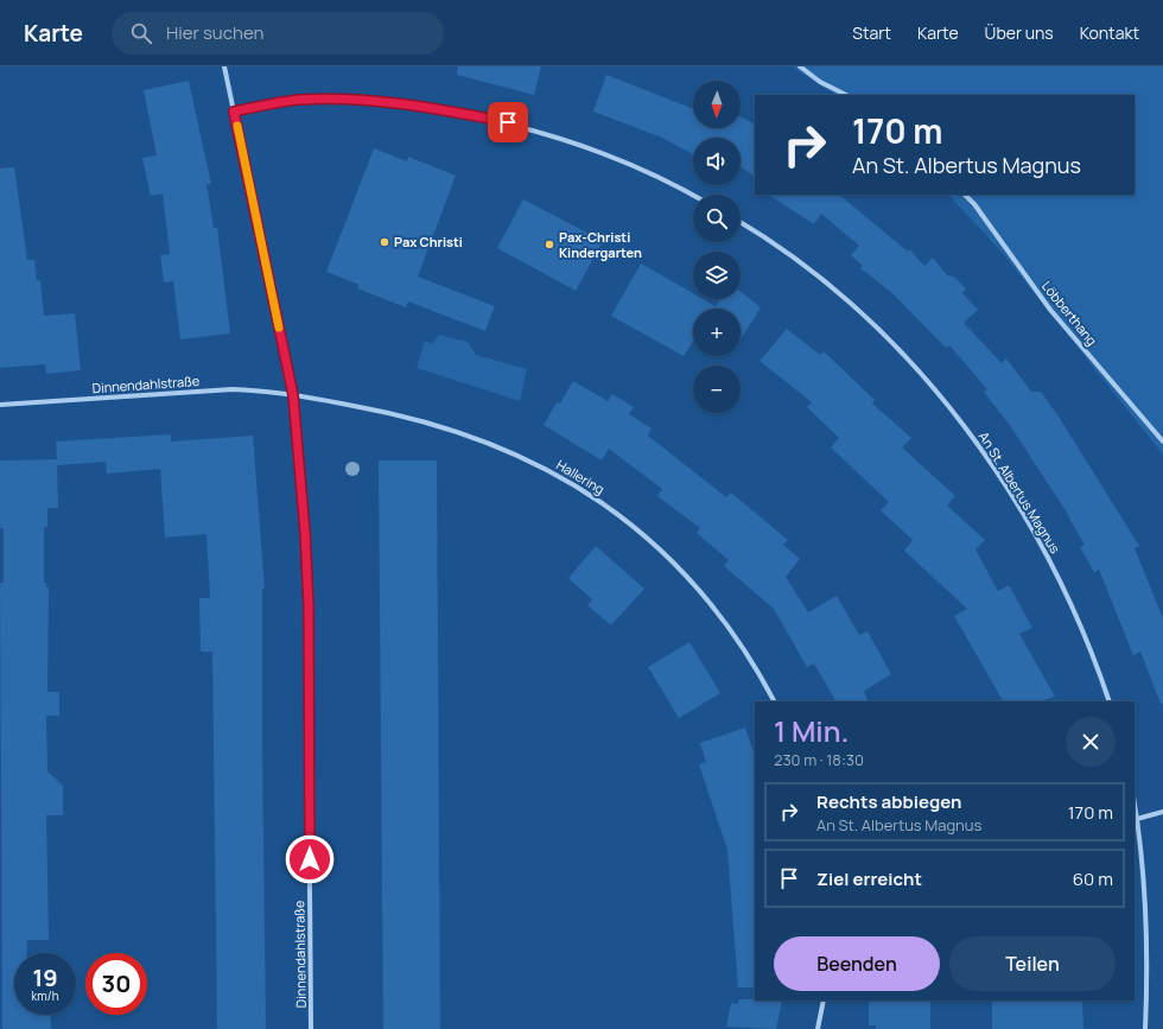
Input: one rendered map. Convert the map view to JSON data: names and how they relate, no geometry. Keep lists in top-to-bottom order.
{
  "streets": {
    "street": [
      "Löbberthang",
      "Dinnendahlstraße",
      "Hallering",
      "An St. Albertus Magnus"
    ]
  },
  "crossings": [
    ["Dinnendahlstraße", "Hallering"]
  ],
  "places": ["Pax Christi", "Pax-Christi Kindergarten"],
  "north": "bottom",
  "page": {
    "header": "Karte",
    "search": "Hier suchen",
    "nav": [
      "Start",
      "Karte",
      "Über uns",
      "Kontakt"
    ],
    "map_buttons": ["+", "−"],
    "turn": ["170 m", "An St. Albertus Magnus"],
    "heading": ["1 Min.", "230 m · 18:30"],
    "list": [
      {
        "name": "Rechts abbiegen",
        "note": "An St. Albertus Magnus",
        "value": "170 m"
      },
      {
        "name": "Ziel erreicht",
        "value": "60 m"
      }
    ],
    "buttons": ["Beenden", "Teilen"],
    "speed": "19 km/h",
    "limit": "30"
  }
}
